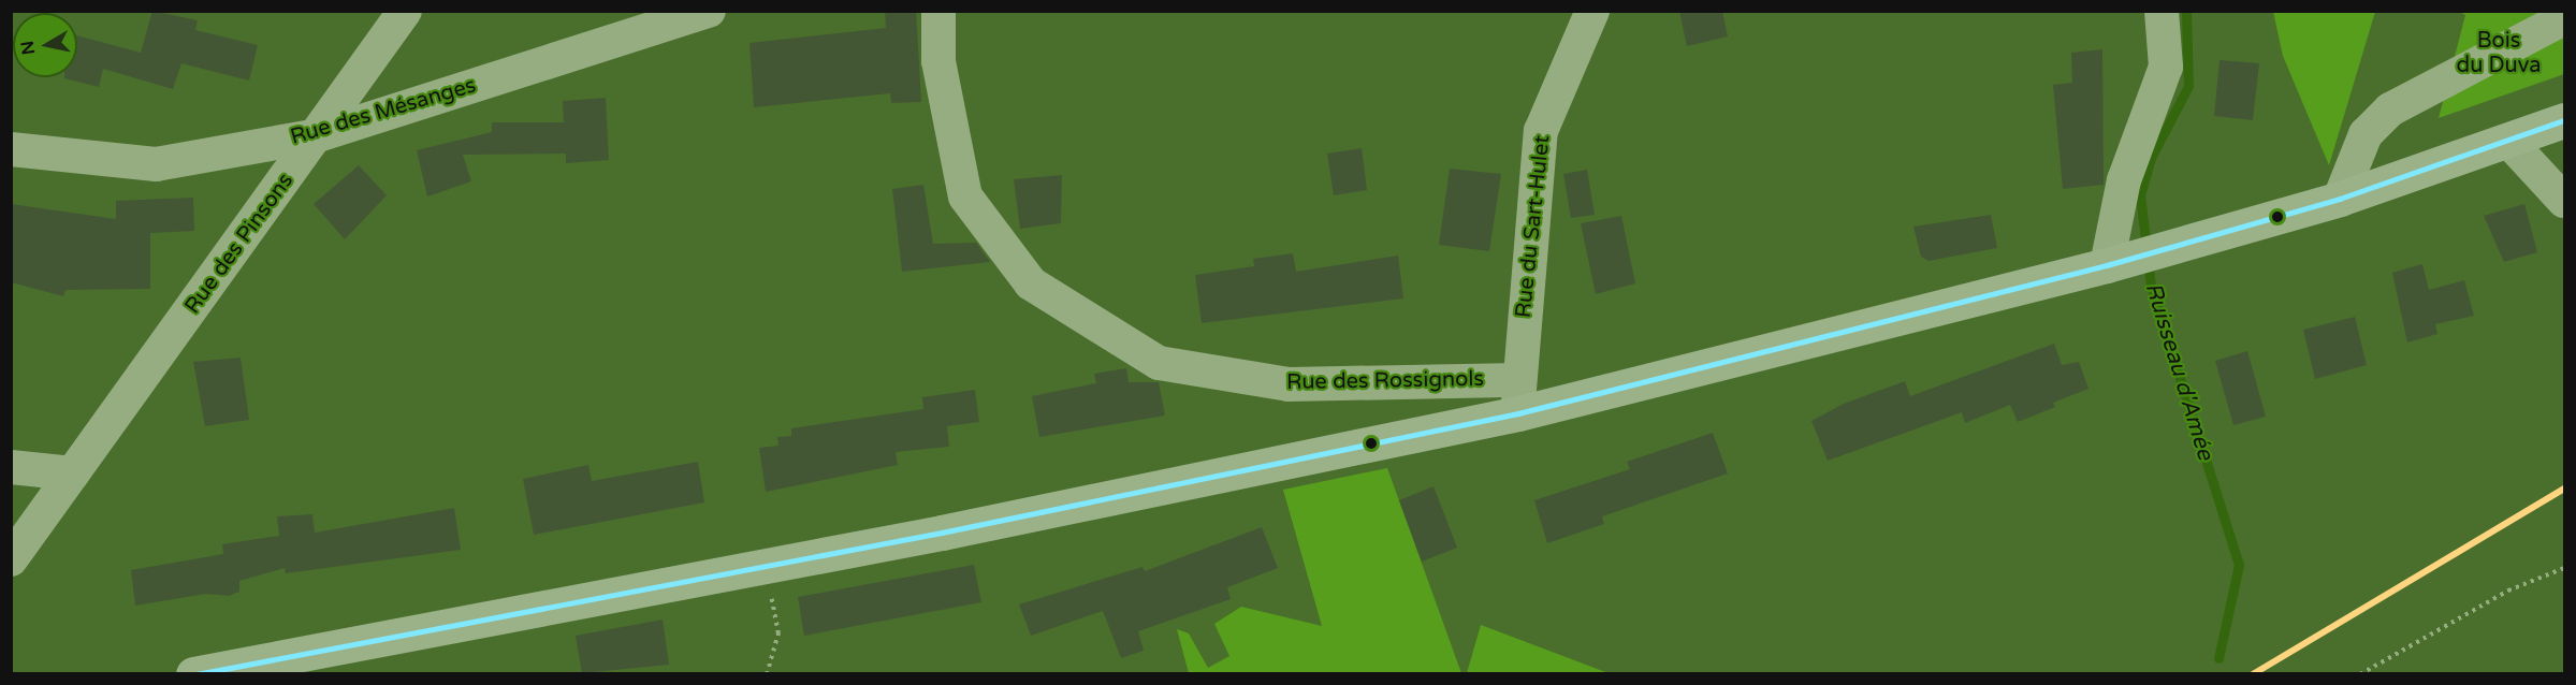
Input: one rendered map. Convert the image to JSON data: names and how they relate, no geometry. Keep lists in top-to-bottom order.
{
  "streets": {
    "street": [
      "Rue des Mésanges",
      "Rue du Sart-Hulet",
      "Rue des Pinsons",
      "Rue des Rossignols"
    ]
  },
  "crossings": [
    ["Rue des Mésanges", "Rue des Pinsons"],
    ["Rue du Sart-Hulet", "Rue des Rossignols"]
  ],
  "water": ["Ruisseau d'Amée"],
  "parks": ["Bois du Duva"],
  "north": "left"
}
